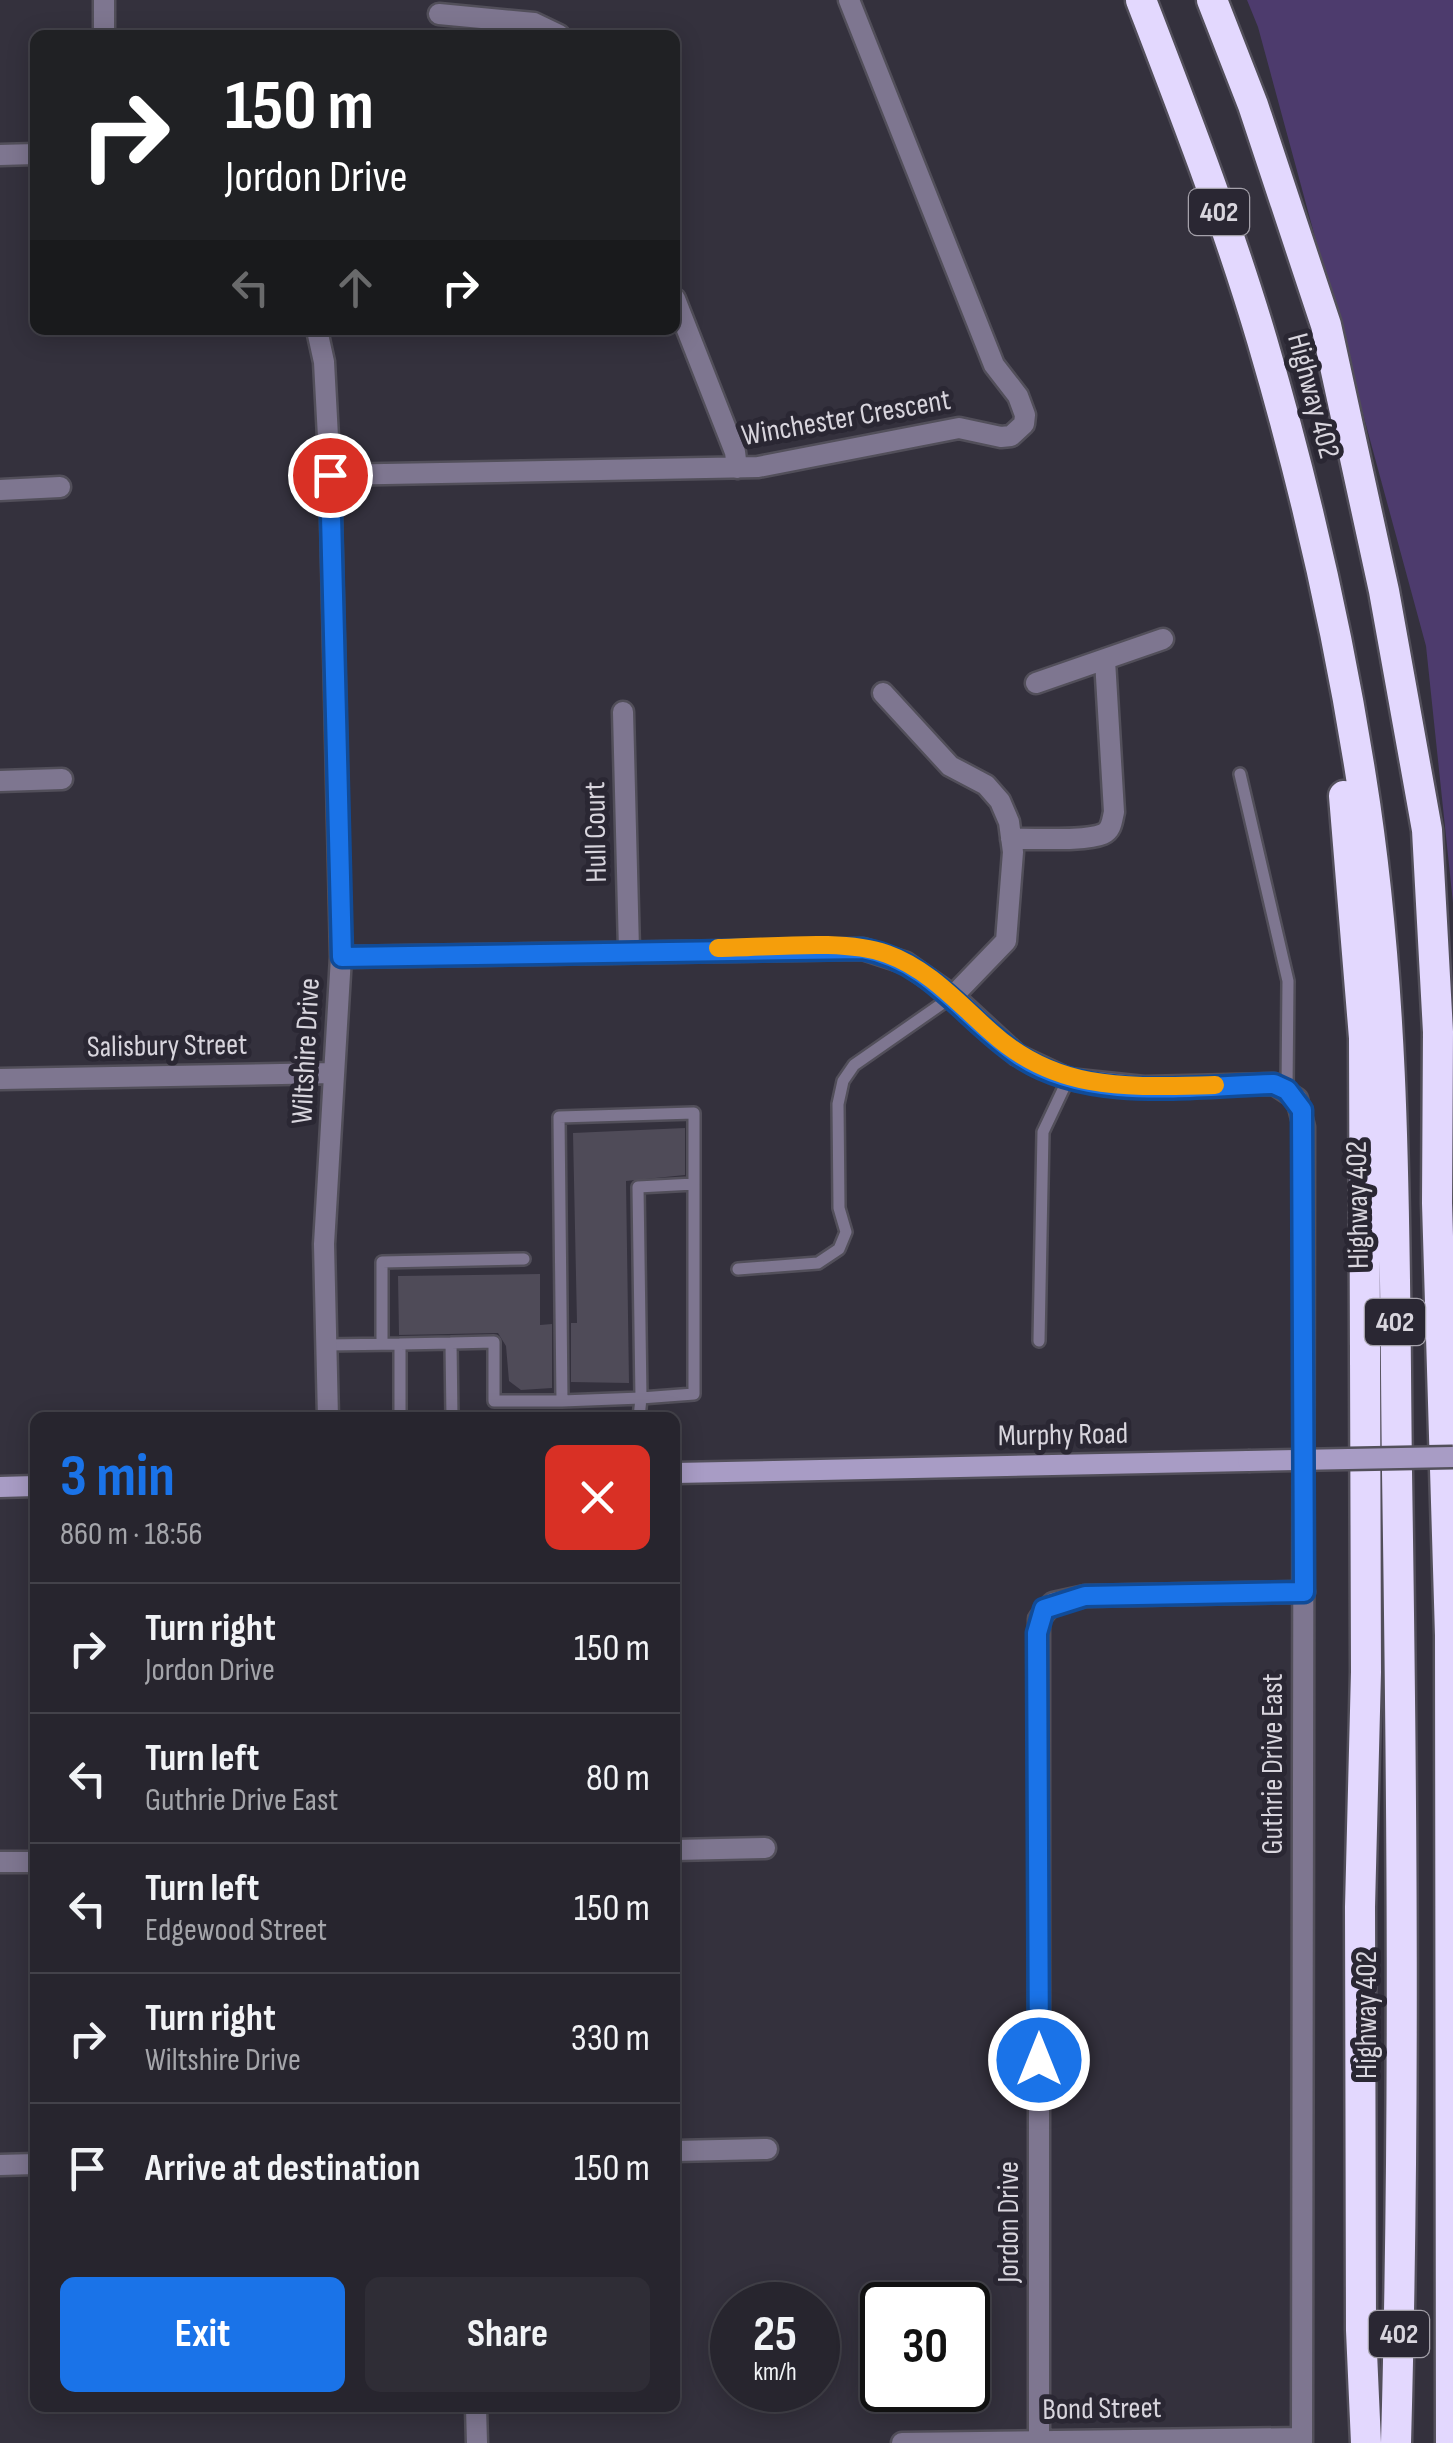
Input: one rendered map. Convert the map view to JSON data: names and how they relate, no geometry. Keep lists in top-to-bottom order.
{
  "streets": {
    "highway": ["402", "Highway 402"],
    "street": [
      "Winchester Crescent",
      "Hull Court",
      "Salisbury Street",
      "Wiltshire Drive",
      "Murphy Road",
      "Guthrie Drive East",
      "Jordon Drive",
      "Bond Street"
    ]
  },
  "crossings": [
    ["Winchester Crescent", "Wiltshire Drive"],
    ["Salisbury Street", "Wiltshire Drive"],
    ["Guthrie Drive East", "Jordon Drive"],
    ["Guthrie Drive East", "Bond Street"],
    ["Jordon Drive", "Bond Street"]
  ],
  "page": {
    "turn": ["150 m", "Jordon Drive"],
    "heading": ["3 min", "860 m · 18:56"],
    "list": [
      {
        "name": "Turn right",
        "note": "Jordon Drive",
        "value": "150 m"
      },
      {
        "name": "Turn left",
        "note": "Guthrie Drive East",
        "value": "80 m"
      },
      {
        "name": "Turn left",
        "note": "Edgewood Street",
        "value": "150 m"
      },
      {
        "name": "Turn right",
        "note": "Wiltshire Drive",
        "value": "330 m"
      },
      {
        "name": "Arrive at destination",
        "value": "150 m"
      }
    ],
    "buttons": ["Exit", "Share"],
    "speed": "25 km/h",
    "limit": "30"
  }
}
